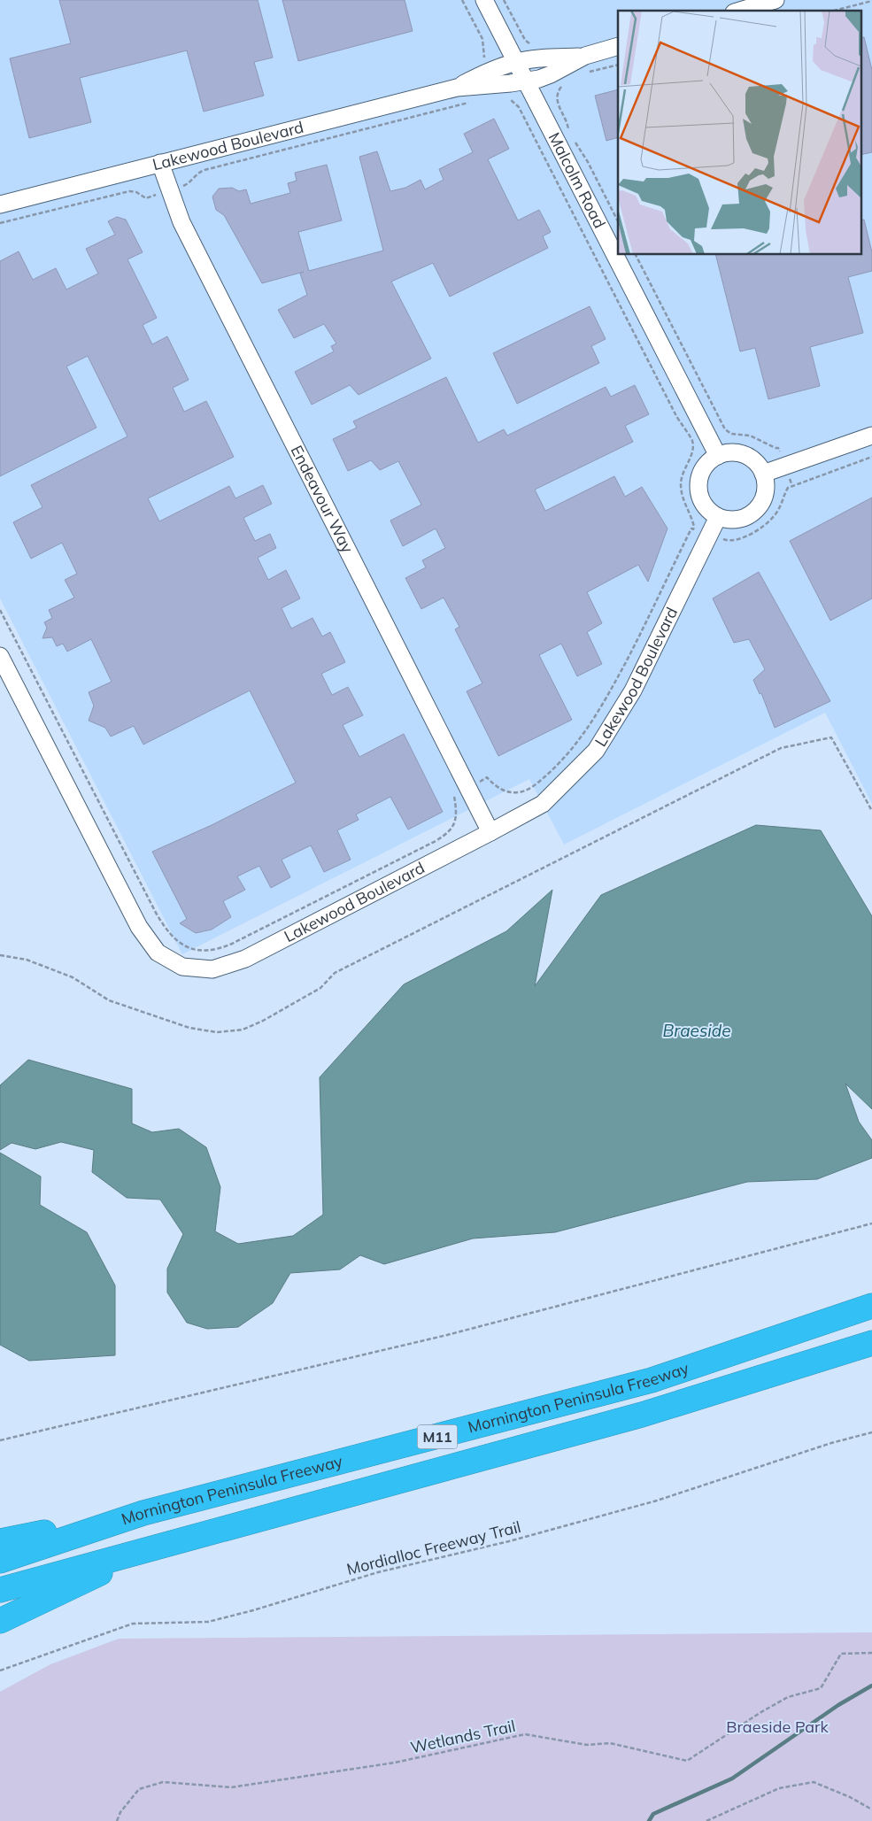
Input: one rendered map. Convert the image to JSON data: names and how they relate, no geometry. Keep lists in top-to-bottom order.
{
  "streets": {
    "highway": ["Mornington Peninsula Freeway", "M11"],
    "street": ["Lakewood Boulevard", "Malcolm Road", "Endeavour Way"],
    "path": ["Mordialloc Freeway Trail", "Wetlands Trail"]
  },
  "crossings": [
    ["Lakewood Boulevard", "Malcolm Road"],
    ["Lakewood Boulevard", "Endeavour Way"]
  ],
  "water": ["Braeside"],
  "parks": ["Braeside Park"]
}
